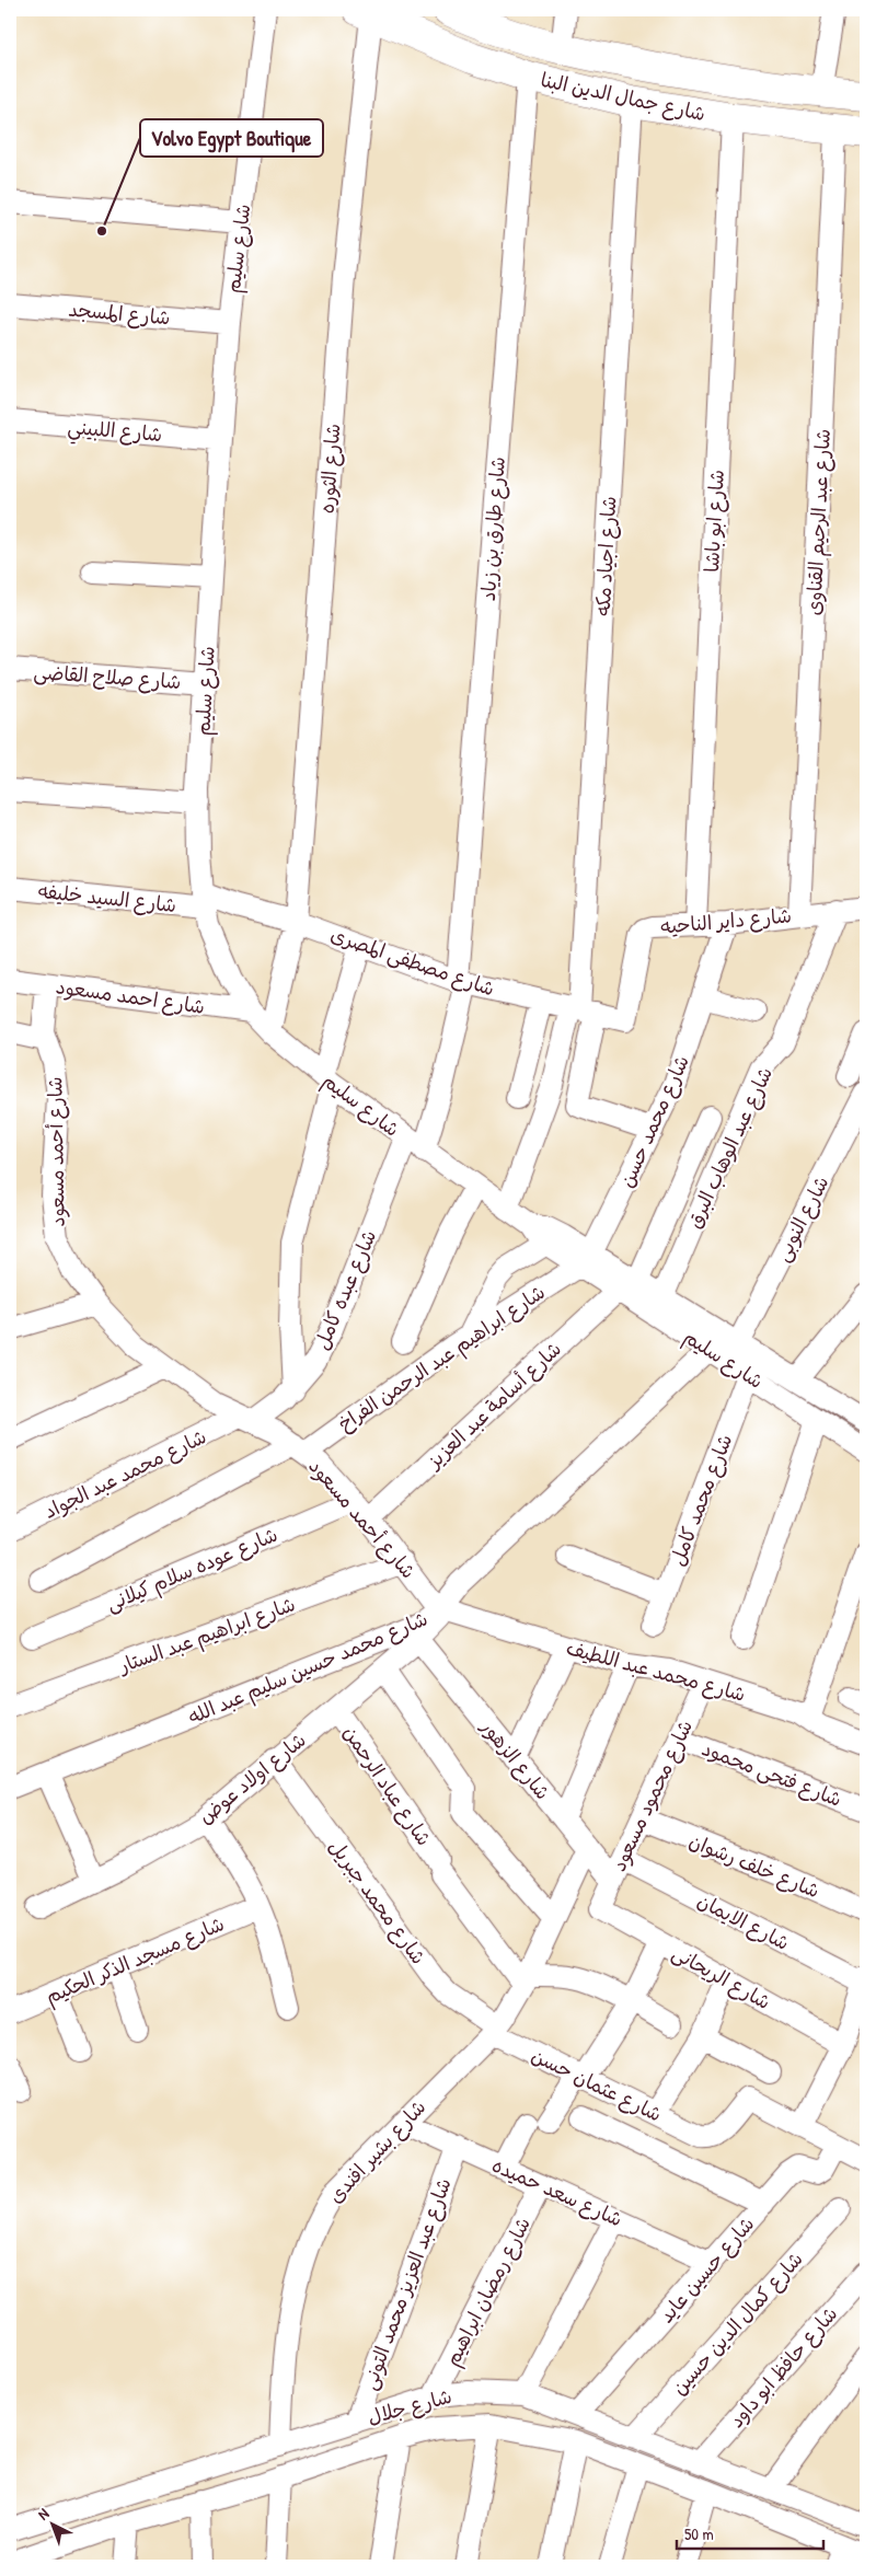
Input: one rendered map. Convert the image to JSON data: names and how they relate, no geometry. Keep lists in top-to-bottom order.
{
  "streets": {
    "main road": ["شارع جمال الدين البنا"],
    "street": [
      "شارع سليم",
      "شارع المسجد",
      "شارع اللبيني",
      "شارع الثوره",
      "شارع ابو باشا",
      "شارع عبد الرحيم القناوى",
      "شارع طارق بن زياد",
      "شارع اجياد مكه",
      "شارع صلاح القاضى",
      "شارع السيد خليفه",
      "شارع داير الناحيه",
      "شارع مصطفى المصرى",
      "شارع احمد مسعود",
      "شارع محمد حسن",
      "شارع عبد الوهاب البرق",
      "شارع أحمد مسعود",
      "شارع النوبى",
      "شارع عبده كامل",
      "شارع ابراهيم عبد الرحمن الفراخ",
      "شارع أسامة عبد العزيز",
      "شارع محمد عبد الجواد",
      "شارع محمد كامل",
      "شارع عوده سلام كيلانى",
      "شارع ابراهيم عبد الستار",
      "شارع محمد حسين سليم عبد الله",
      "شارع محمد عبد اللطيف",
      "شارع الزهور",
      "شارع فتحى محمود",
      "شارع اولاد عوض",
      "شارع عباد الرحمن",
      "شارع محمود مسعود",
      "شارع خلف رشوان",
      "شارع محمد جبريل",
      "شارع الايمان",
      "شارع مسجد الذكر الحكيم",
      "شارع الريحانى",
      "شارع عثمان حسن",
      "شارع بشير افندى",
      "شارع سعد حميده",
      "شارع حسين عايد",
      "شارع عبد العزيز محمد التونى",
      "شارع رمضان ابراهيم",
      "شارع كمال الدين حسين",
      "شارع حافظ ابو داود",
      "شارع جلال"
    ]
  },
  "crossings": [
    ["شارع جمال الدين البنا", "شارع الثوره"],
    ["شارع جمال الدين البنا", "شارع ابو باشا"],
    ["شارع جمال الدين البنا", "شارع عبد الرحيم القناوى"],
    ["شارع جمال الدين البنا", "شارع طارق بن زياد"],
    ["شارع جمال الدين البنا", "شارع اجياد مكه"],
    ["شارع سليم", "شارع المسجد"],
    ["شارع سليم", "شارع اللبيني"],
    ["شارع سليم", "شارع الثوره"],
    ["شارع سليم", "شارع طارق بن زياد"],
    ["شارع سليم", "شارع صلاح القاضى"],
    ["شارع سليم", "شارع السيد خليفه"],
    ["شارع سليم", "شارع مصطفى المصرى"],
    ["شارع سليم", "شارع احمد مسعود"],
    ["شارع سليم", "شارع محمد حسن"],
    ["شارع سليم", "شارع عبد الوهاب البرق"],
    ["شارع سليم", "شارع النوبى"],
    ["شارع سليم", "شارع عبده كامل"],
    ["شارع سليم", "شارع ابراهيم عبد الرحمن الفراخ"],
    ["شارع سليم", "شارع أسامة عبد العزيز"],
    ["شارع سليم", "شارع محمد كامل"],
    ["شارع سليم", "شارع محمد حسين سليم عبد الله"],
    ["شارع الثوره", "شارع مصطفى المصرى"],
    ["شارع ابو باشا", "شارع داير الناحيه"],
    ["شارع عبد الرحيم القناوى", "شارع داير الناحيه"],
    ["شارع طارق بن زياد", "شارع مصطفى المصرى"],
    ["شارع طارق بن زياد", "شارع عبده كامل"],
    ["شارع اجياد مكه", "شارع مصطفى المصرى"],
    ["شارع السيد خليفه", "شارع مصطفى المصرى"],
    ["شارع داير الناحيه", "شارع مصطفى المصرى"],
    ["شارع داير الناحيه", "شارع محمد حسن"],
    ["شارع داير الناحيه", "شارع عبد الوهاب البرق"],
    ["شارع احمد مسعود", "شارع أحمد مسعود"],
    ["شارع محمد حسن", "شارع ابراهيم عبد الرحمن الفراخ"],
    ["شارع أحمد مسعود", "شارع عبده كامل"],
    ["شارع أحمد مسعود", "شارع ابراهيم عبد الرحمن الفراخ"],
    ["شارع أحمد مسعود", "شارع أسامة عبد العزيز"],
    ["شارع أحمد مسعود", "شارع محمد عبد الجواد"],
    ["شارع أحمد مسعود", "شارع عوده سلام كيلانى"],
    ["شارع أحمد مسعود", "شارع ابراهيم عبد الستار"],
    ["شارع أحمد مسعود", "شارع محمد حسين سليم عبد الله"],
    ["شارع أحمد مسعود", "شارع محمد عبد اللطيف"],
    ["شارع أحمد مسعود", "شارع اولاد عوض"],
    ["شارع عبده كامل", "شارع محمد عبد الجواد"],
    ["شارع محمد حسين سليم عبد الله", "شارع محمد عبد اللطيف"],
    ["شارع محمد حسين سليم عبد الله", "شارع اولاد عوض"],
    ["شارع محمد عبد اللطيف", "شارع اولاد عوض"],
    ["شارع محمد عبد اللطيف", "شارع محمود مسعود"],
    ["شارع الزهور", "شارع اولاد عوض"],
    ["شارع الزهور", "شارع محمود مسعود"],
    ["شارع الزهور", "شارع بشير افندى"],
    ["شارع فتحى محمود", "شارع محمود مسعود"],
    ["شارع اولاد عوض", "شارع عباد الرحمن"],
    ["شارع اولاد عوض", "شارع محمد جبريل"],
    ["شارع عباد الرحمن", "شارع بشير افندى"],
    ["شارع محمود مسعود", "شارع خلف رشوان"],
    ["شارع محمود مسعود", "شارع الايمان"],
    ["شارع محمود مسعود", "شارع الريحانى"],
    ["شارع محمد جبريل", "شارع عثمان حسن"],
    ["شارع محمد جبريل", "شارع بشير افندى"],
    ["شارع عثمان حسن", "شارع بشير افندى"],
    ["شارع بشير افندى", "شارع سعد حميده"],
    ["شارع بشير افندى", "شارع جلال"],
    ["شارع سعد حميده", "شارع حسين عايد"],
    ["شارع سعد حميده", "شارع عبد العزيز محمد التونى"],
    ["شارع سعد حميده", "شارع رمضان ابراهيم"],
    ["شارع حسين عايد", "شارع جلال"],
    ["شارع عبد العزيز محمد التونى", "شارع جلال"],
    ["شارع رمضان ابراهيم", "شارع جلال"],
    ["شارع كمال الدين حسين", "شارع جلال"],
    ["شارع حافظ ابو داود", "شارع جلال"]
  ],
  "places": ["Volvo Egypt Boutique"],
  "scale_bar": "50 m",
  "north": "top left"
}
